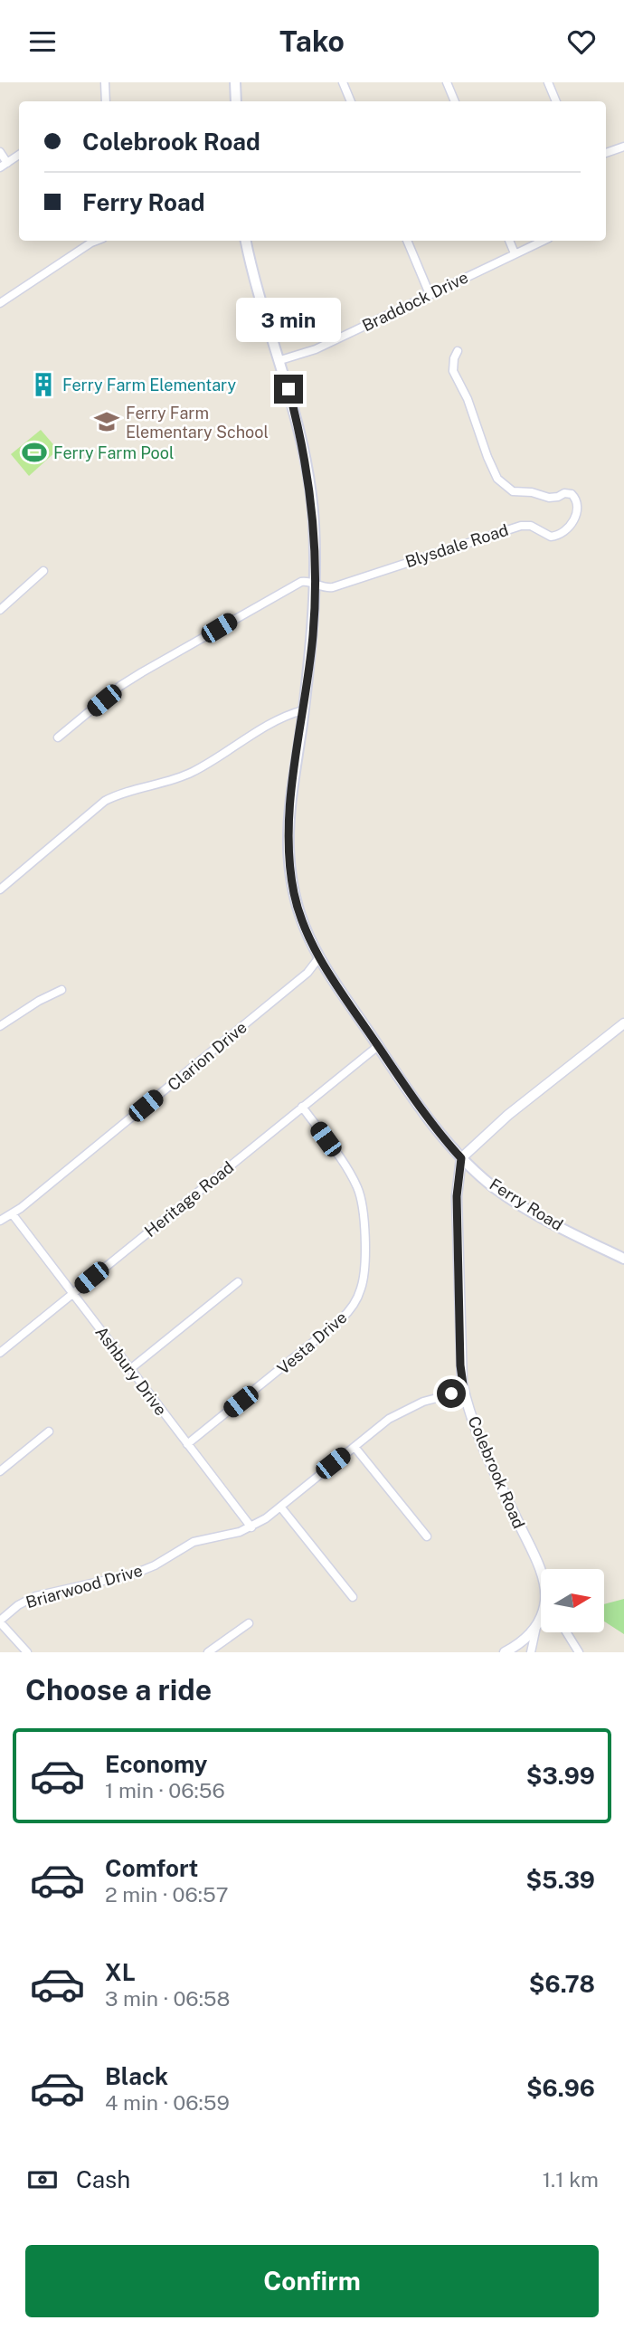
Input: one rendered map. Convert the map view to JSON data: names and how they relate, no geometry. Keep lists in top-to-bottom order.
{
  "streets": {
    "main road": ["Ferry Road"],
    "street": [
      "Braddock Drive",
      "Blysdale Road",
      "Clarion Drive",
      "Heritage Road",
      "Vesta Drive",
      "Ashbury Drive",
      "Colebrook Road",
      "Briarwood Drive"
    ]
  },
  "crossings": [
    ["Braddock Drive", "Ferry Road"],
    ["Blysdale Road", "Ferry Road"],
    ["Clarion Drive", "Ferry Road"],
    ["Clarion Drive", "Ashbury Drive"],
    ["Heritage Road", "Ferry Road"],
    ["Heritage Road", "Vesta Drive"],
    ["Heritage Road", "Ashbury Drive"],
    ["Ferry Road", "Colebrook Road"],
    ["Vesta Drive", "Ashbury Drive"],
    ["Ashbury Drive", "Briarwood Drive"],
    ["Colebrook Road", "Briarwood Drive"]
  ],
  "places": {
    "building": ["Ferry Farm Elementary"],
    "school or university": ["Ferry Farm Elementary School"],
    "sports": ["Ferry Farm Pool"]
  },
  "north": "right",
  "page": {
    "header": "Tako",
    "banner": ["Colebrook Road", "Ferry Road"],
    "bubble": "3 min",
    "heading": "Choose a ride",
    "list": [
      {
        "name": "Economy",
        "note": "1 min · 06:56",
        "value": "$3.99"
      },
      {
        "name": "Comfort",
        "note": "2 min · 06:57",
        "value": "$5.39"
      },
      {
        "name": "XL",
        "note": "3 min · 06:58",
        "value": "$6.78"
      },
      {
        "name": "Black",
        "note": "4 min · 06:59",
        "value": "$6.96"
      }
    ],
    "pay": ["Cash", "1.1 km"],
    "buttons": "Confirm"
  }
}
